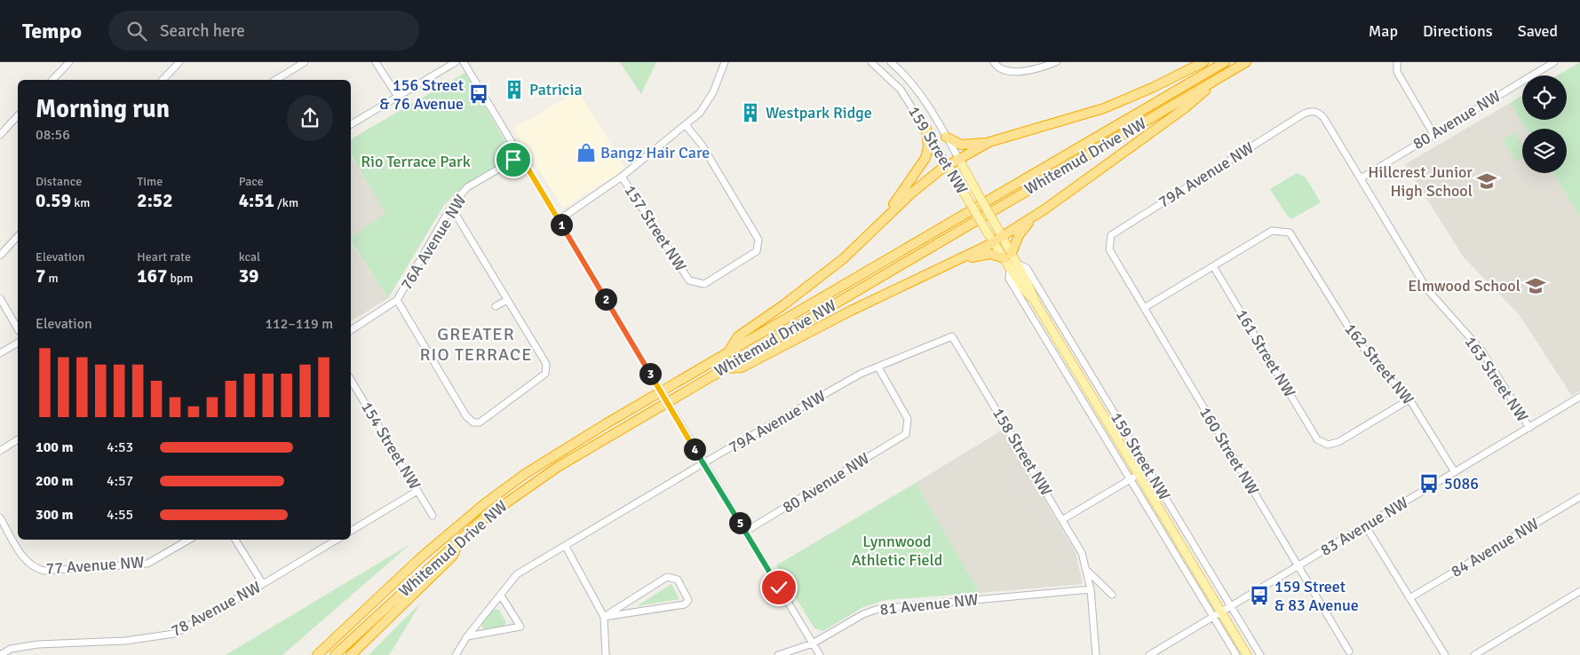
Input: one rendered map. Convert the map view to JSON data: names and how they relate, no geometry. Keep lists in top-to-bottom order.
{
  "streets": {
    "highway": ["Whitemud Drive NW"],
    "main road": ["159 Street NW"],
    "street": [
      "80 Avenue NW",
      "79A Avenue NW",
      "157 Street NW",
      "76A Avenue NW",
      "161 Street NW",
      "162 Street NW",
      "163 Street NW",
      "154 Street NW",
      "160 Street NW",
      "158 Street NW",
      "83 Avenue NW",
      "84 Avenue NW",
      "77 Avenue NW",
      "81 Avenue NW",
      "78 Avenue NW"
    ]
  },
  "crossings": [
    ["80 Avenue NW", "79A Avenue NW"],
    ["80 Avenue NW", "163 Street NW"],
    ["159 Street NW", "83 Avenue NW"],
    ["79A Avenue NW", "163 Street NW"],
    ["79A Avenue NW", "160 Street NW"],
    ["79A Avenue NW", "158 Street NW"],
    ["161 Street NW", "162 Street NW"],
    ["162 Street NW", "83 Avenue NW"],
    ["163 Street NW", "83 Avenue NW"],
    ["160 Street NW", "83 Avenue NW"],
    ["158 Street NW", "81 Avenue NW"]
  ],
  "districts": ["GREATER RIO TERRACE"],
  "parks": ["Rio Terrace Park", "Lynnwood Athletic Field"],
  "places": {
    "building": ["Patricia", "Westpark Ridge"],
    "bus stop": ["156 Street & 76 Avenue", "5086", "159 Street & 83 Avenue"],
    "shop": ["Bangz Hair Care"],
    "school or university": ["Hillcrest Junior High School", "Elmwood School"]
  },
  "page": {
    "header": "Tempo",
    "search": "Search here",
    "nav": ["Map", "Directions", "Saved"],
    "heading": ["Morning run", "08:56"],
    "stats": [
      ["Distance", "0.59 km"],
      ["Time", "2:52"],
      ["Pace", "4:51 /km"],
      ["Elevation", "7 m"],
      ["Heart rate", "167 bpm"],
      ["kcal", "39"]
    ],
    "pins": [
      "1",
      "2",
      "3",
      "4",
      "5"
    ],
    "chart": ["Elevation", "112–119 m"],
    "list": [
      {
        "name": "100 m",
        "note": "4:53"
      },
      {
        "name": "200 m",
        "note": "4:57"
      },
      {
        "name": "300 m",
        "note": "4:55"
      }
    ]
  }
}
